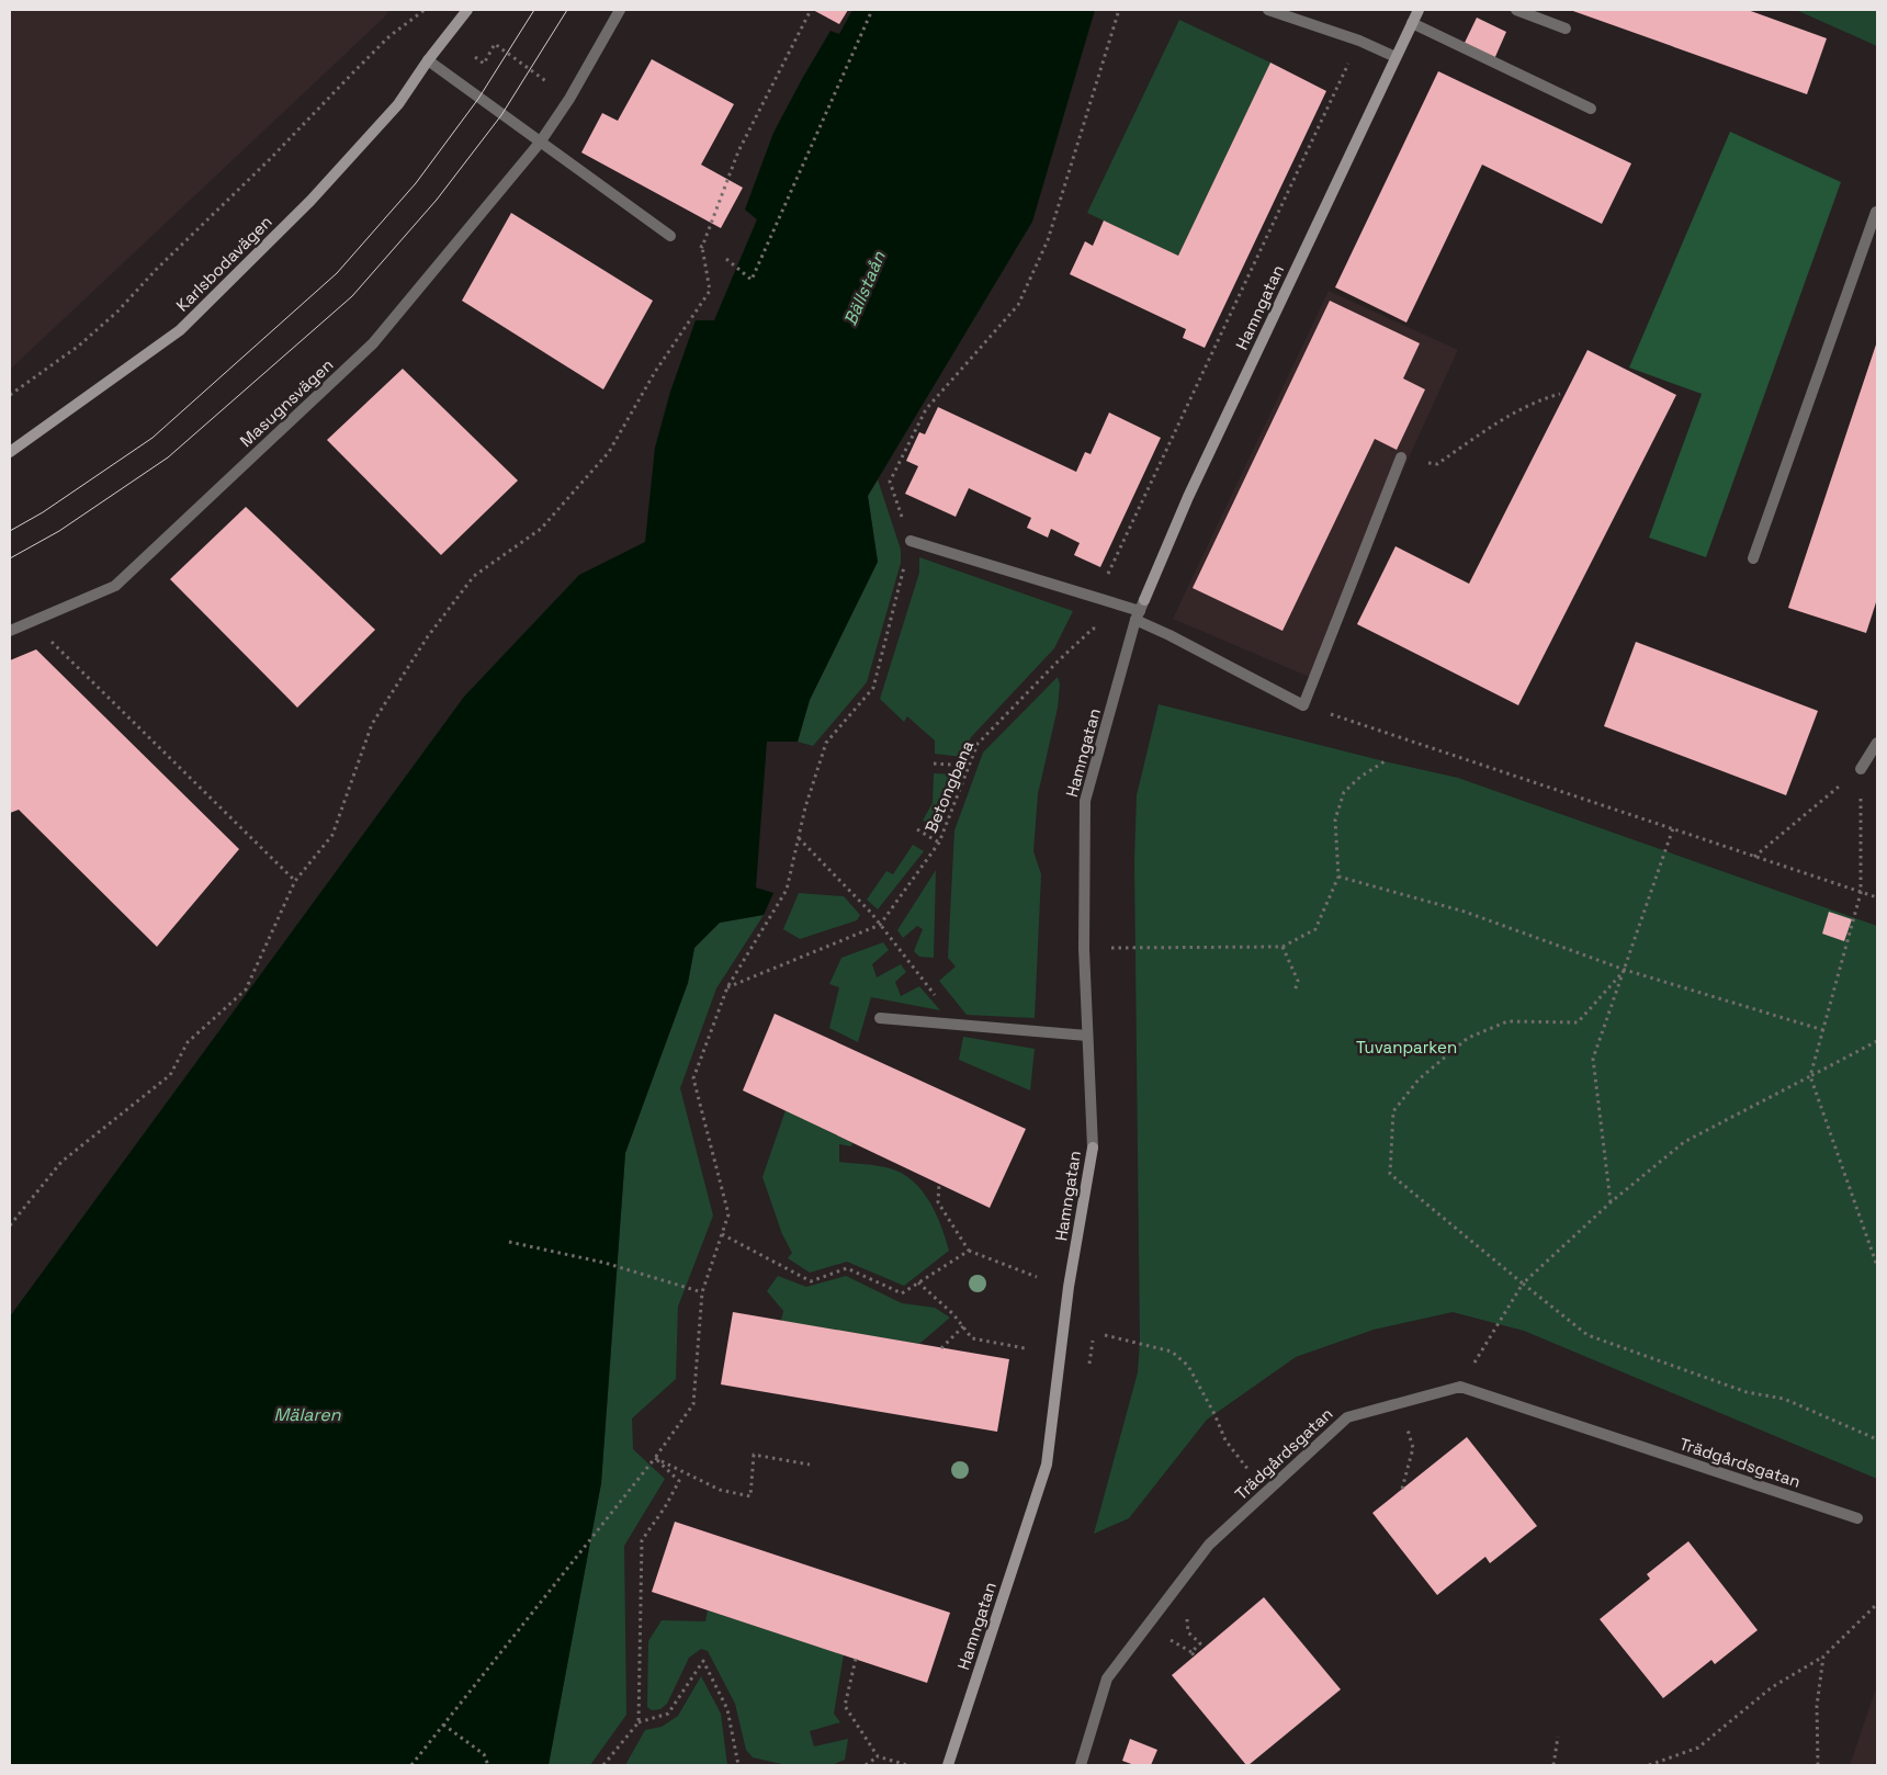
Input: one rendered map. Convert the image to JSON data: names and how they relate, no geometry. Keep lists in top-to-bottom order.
{
  "streets": {
    "street": [
      "Karlsbodavägen",
      "Hamngatan",
      "Masugnsvägen",
      "Trädgårdsgatan"
    ],
    "path": ["Betongbana"]
  },
  "crossings": [
    ["Hamngatan", "Betongbana"]
  ],
  "water": ["Bällstaån", "Mälaren"],
  "parks": ["Tuvanparken"]
}
